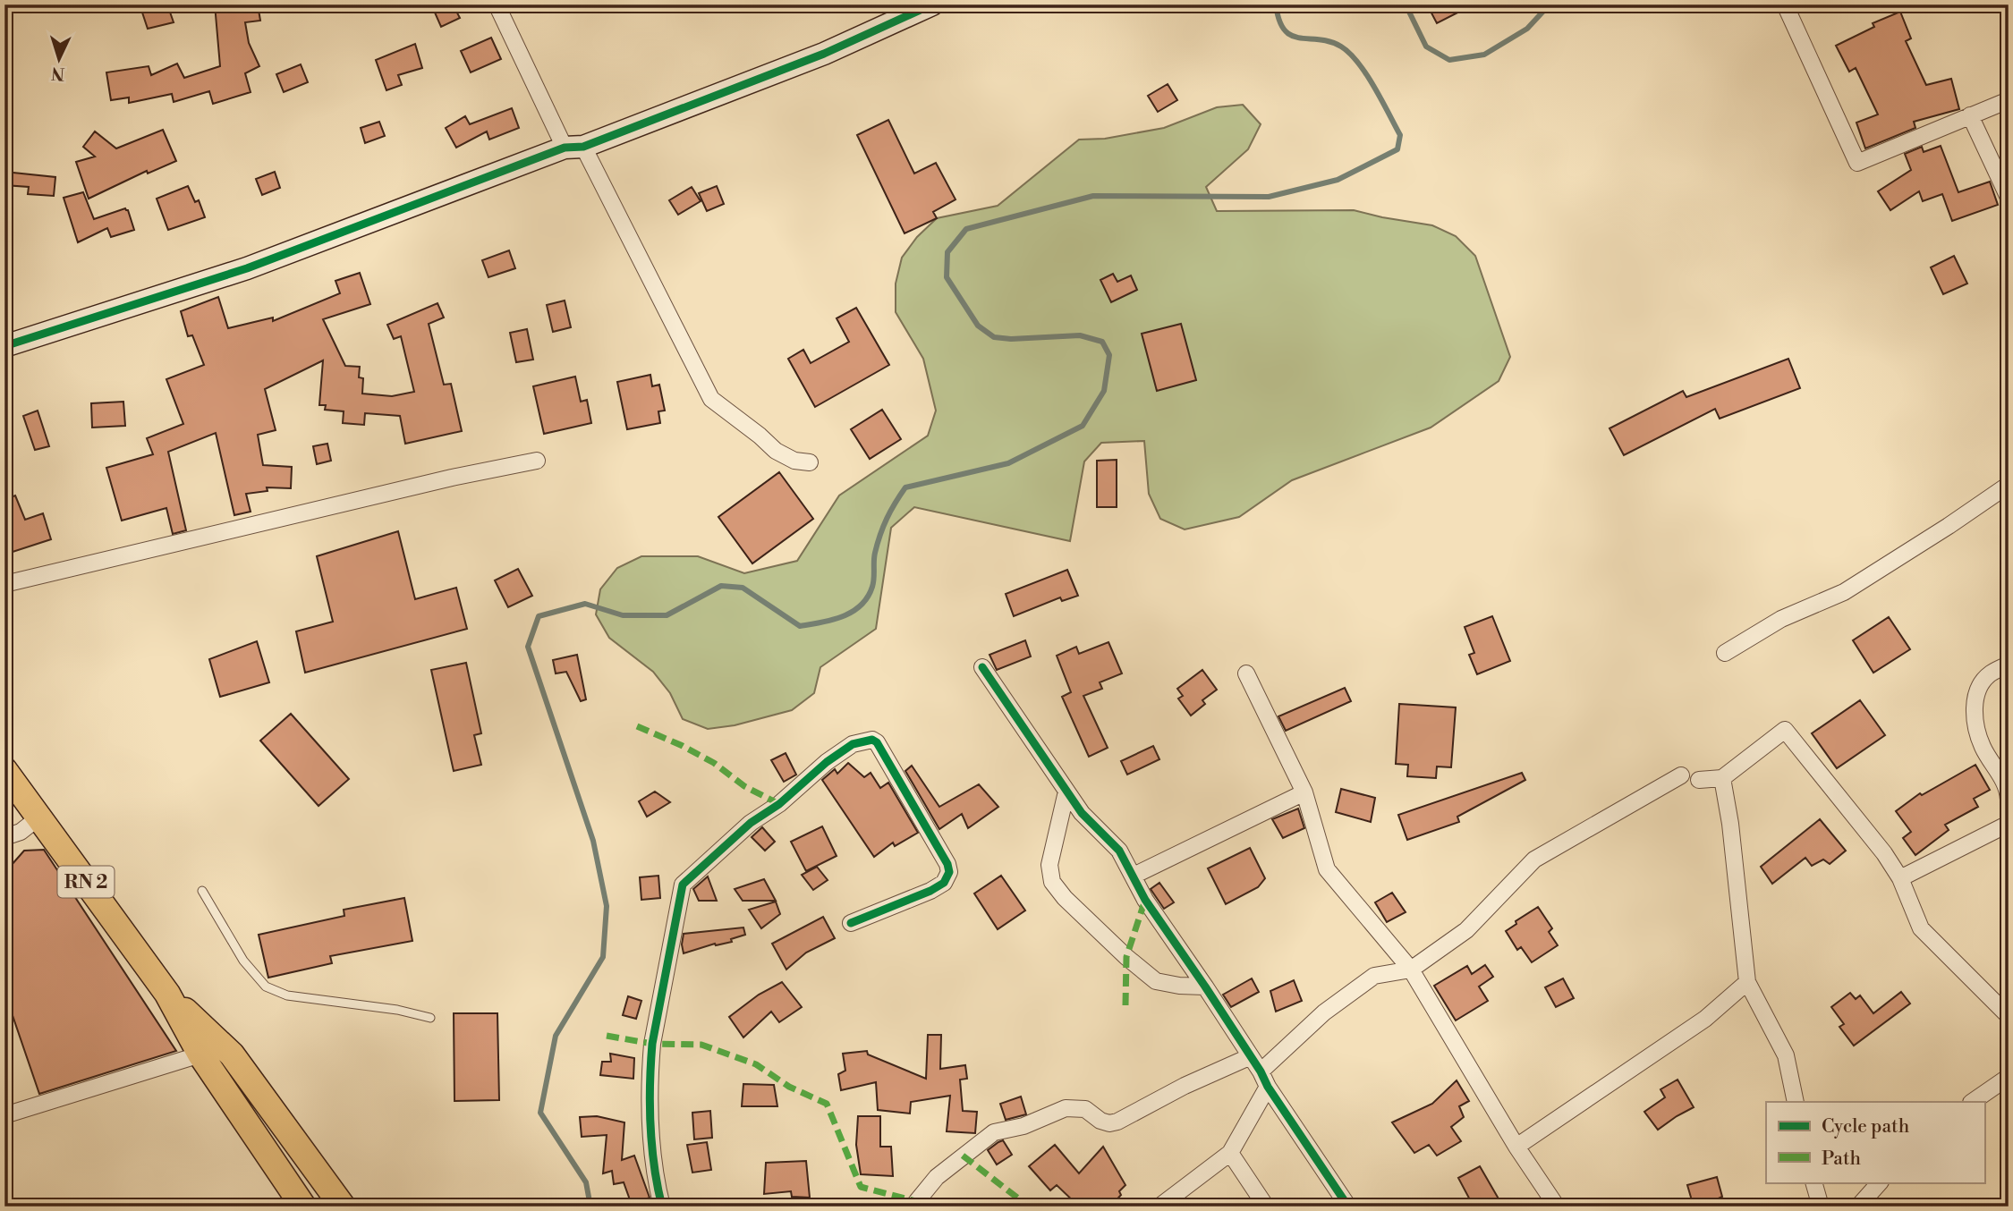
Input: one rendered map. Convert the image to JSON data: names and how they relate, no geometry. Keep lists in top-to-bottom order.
{
  "streets": {
    "main road": ["RN 2"]
  },
  "legend": ["Cycle path", "Path"],
  "north": "bottom"
}
